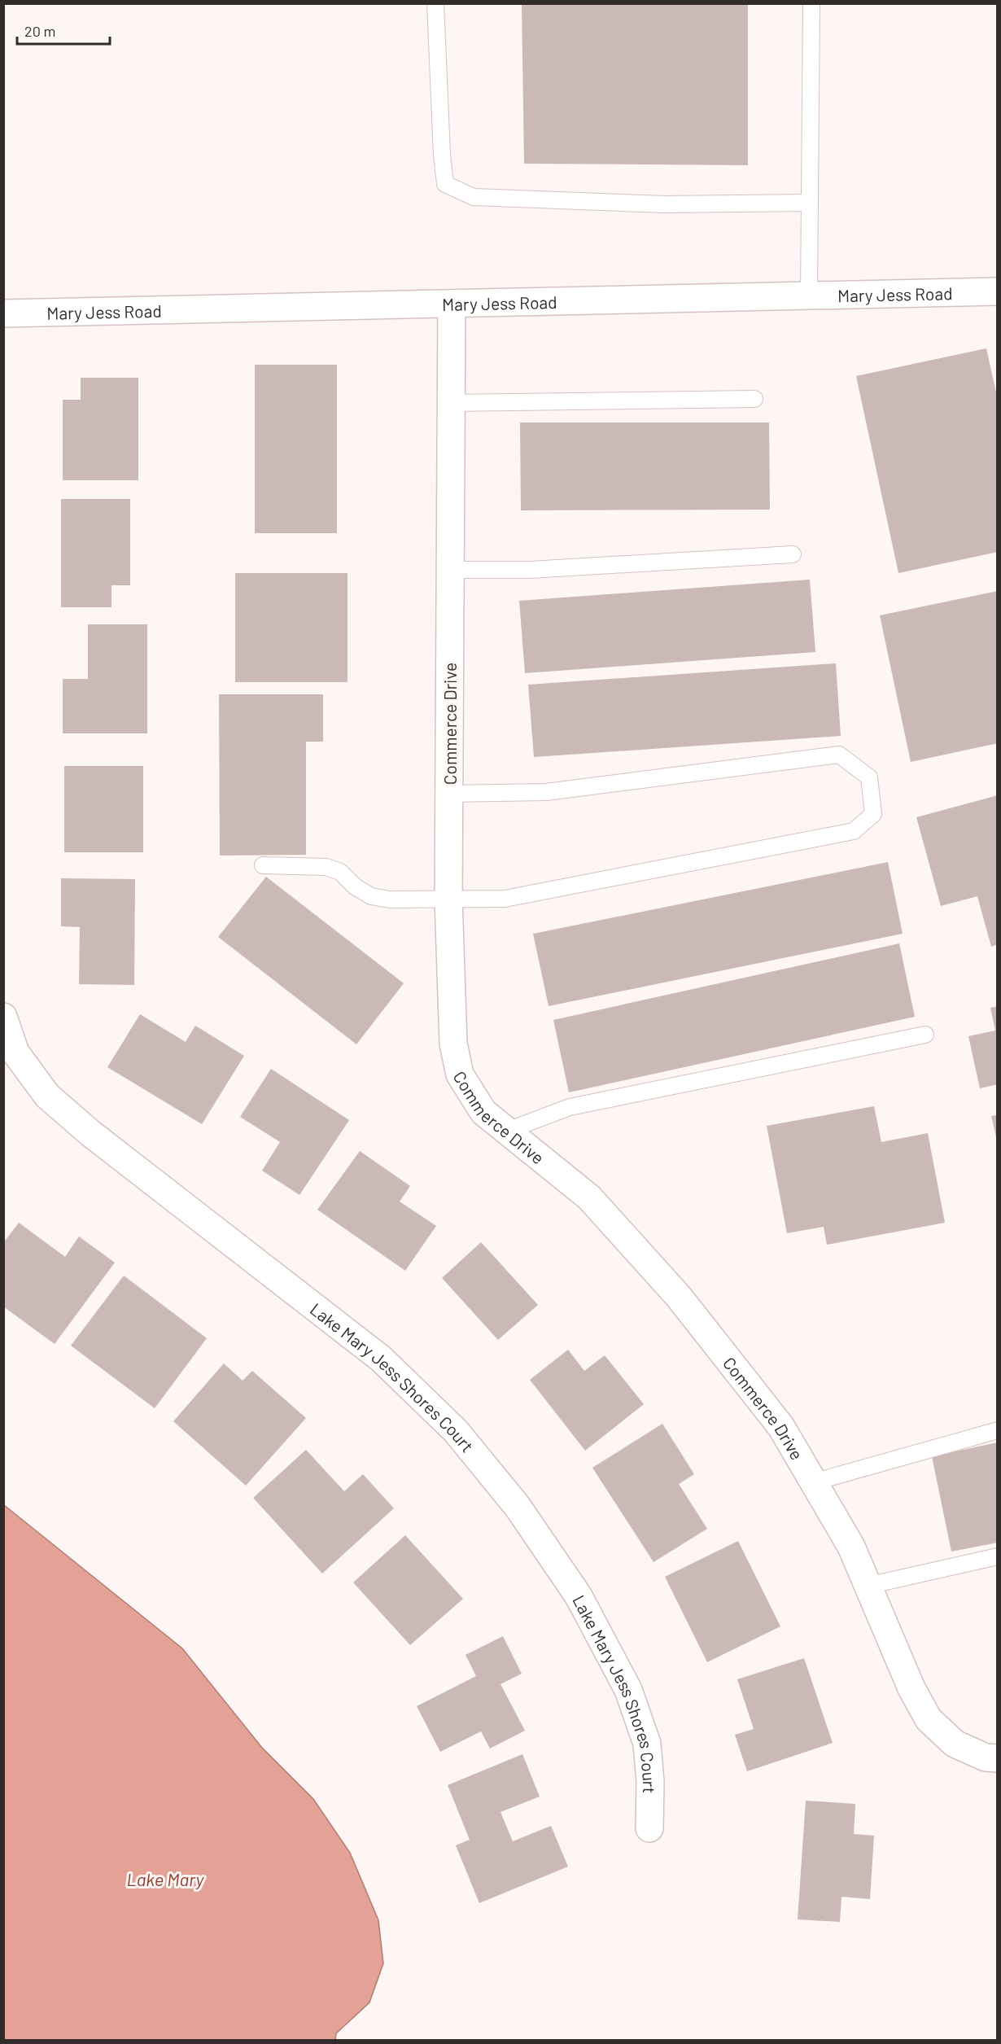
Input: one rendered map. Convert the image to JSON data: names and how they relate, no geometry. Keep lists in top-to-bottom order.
{
  "streets": {
    "street": ["Mary Jess Road", "Commerce Drive", "Lake Mary Jess Shores Court"]
  },
  "crossings": [
    ["Mary Jess Road", "Commerce Drive"]
  ],
  "water": ["Lake Mary"],
  "scale_bar": "20 m"
}
